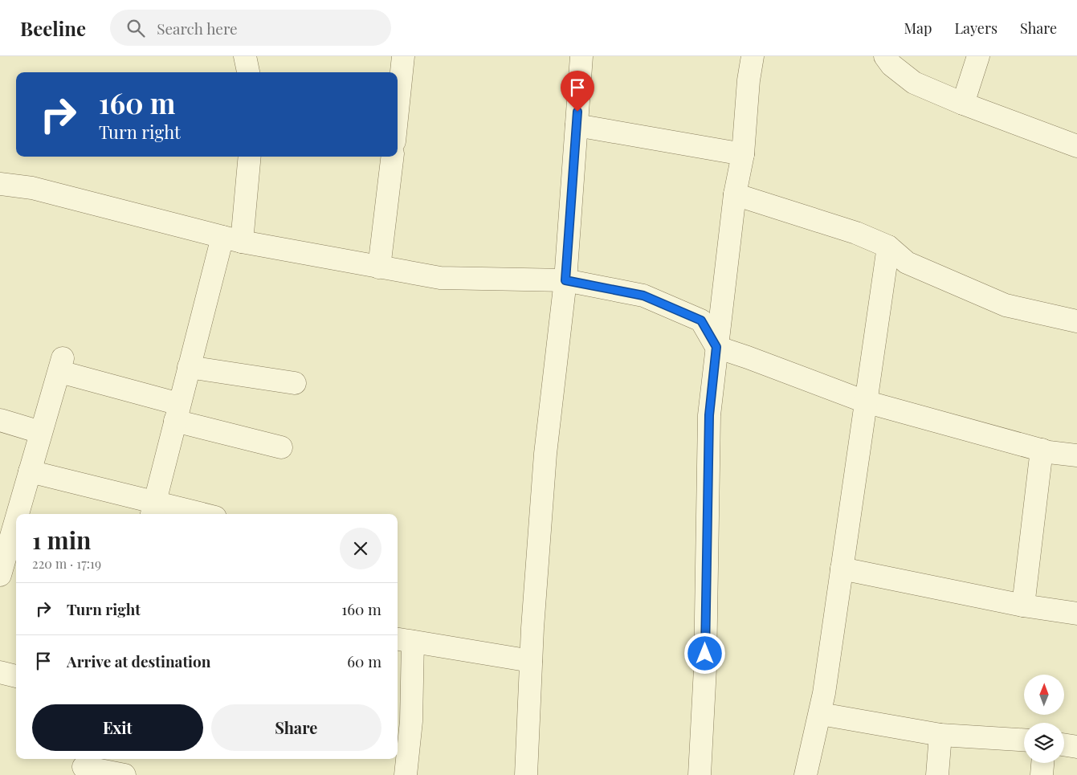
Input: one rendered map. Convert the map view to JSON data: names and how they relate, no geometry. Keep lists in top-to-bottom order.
{
  "north": "top",
  "page": {
    "header": "Beeline",
    "search": "Search here",
    "nav": ["Map", "Layers", "Share"],
    "turn": ["160 m", "Turn right"],
    "heading": ["1 min", "220 m · 17:19"],
    "list": [
      {
        "name": "Turn right",
        "value": "160 m"
      },
      {
        "name": "Arrive at destination",
        "value": "60 m"
      }
    ],
    "buttons": ["Exit", "Share"]
  }
}
